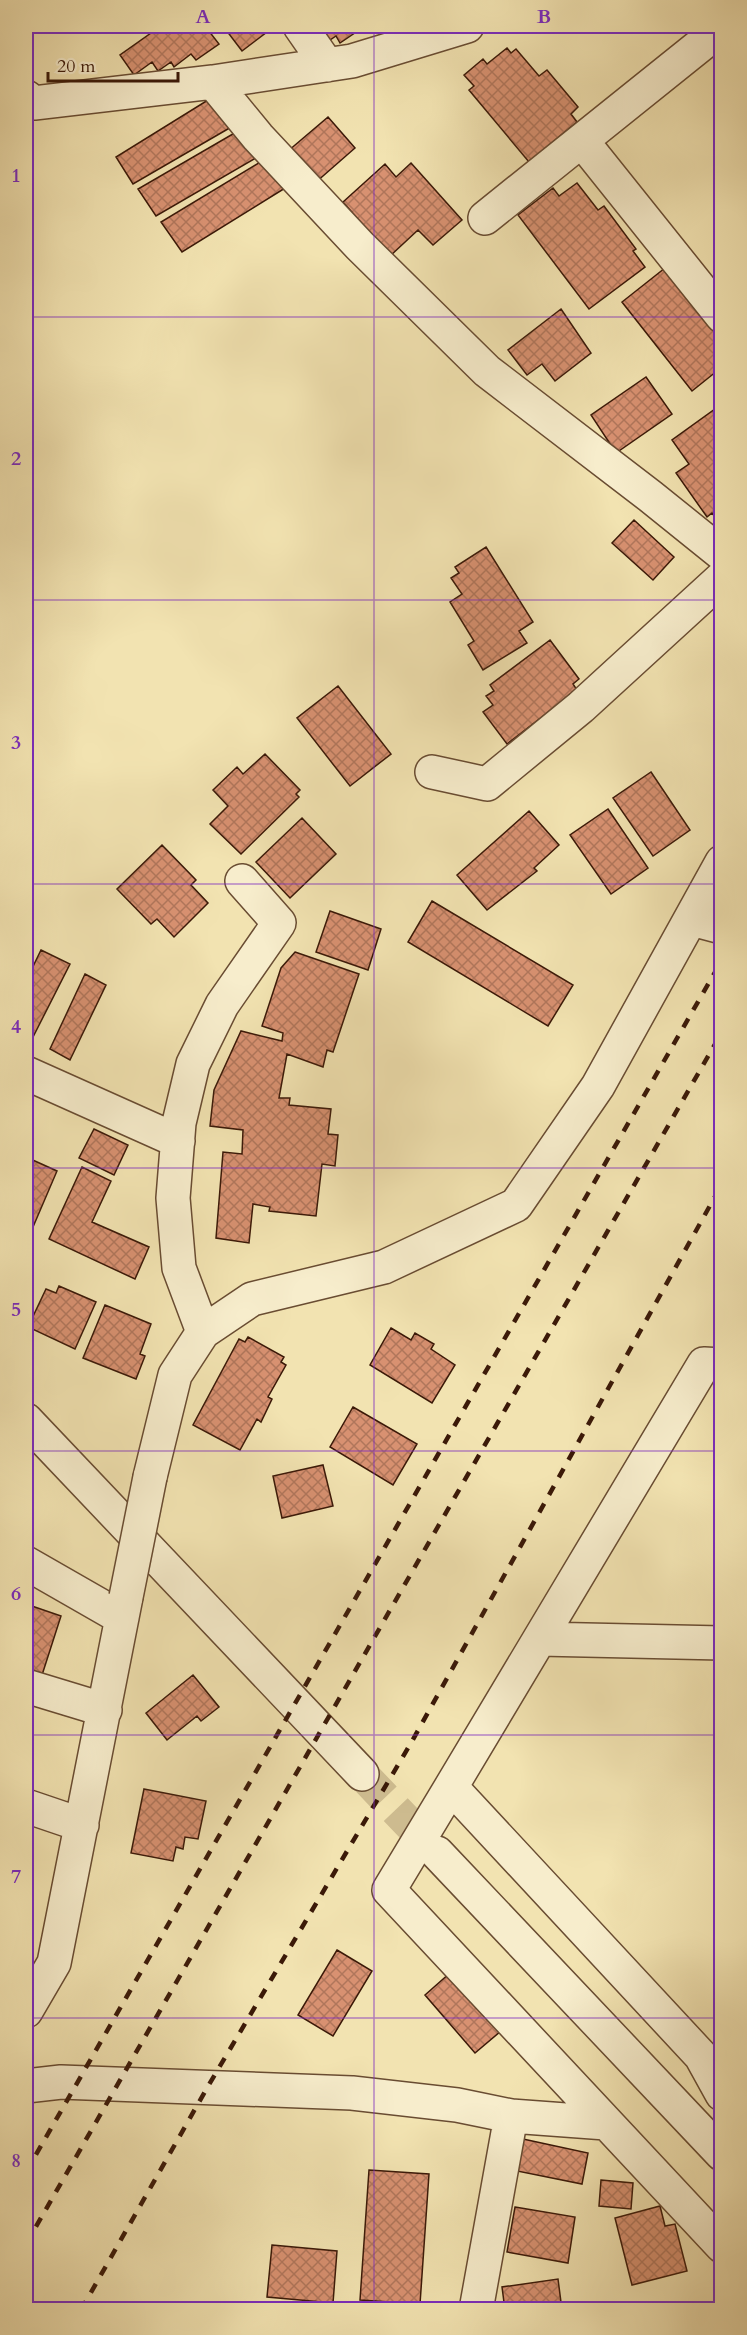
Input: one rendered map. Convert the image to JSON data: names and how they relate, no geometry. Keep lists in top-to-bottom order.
{
  "scale_bar": "20 m",
  "grid": {
    "columns": ["A", "B"],
    "rows": [
      "1",
      "2",
      "3",
      "4",
      "5",
      "6",
      "7",
      "8"
    ]
  }
}
